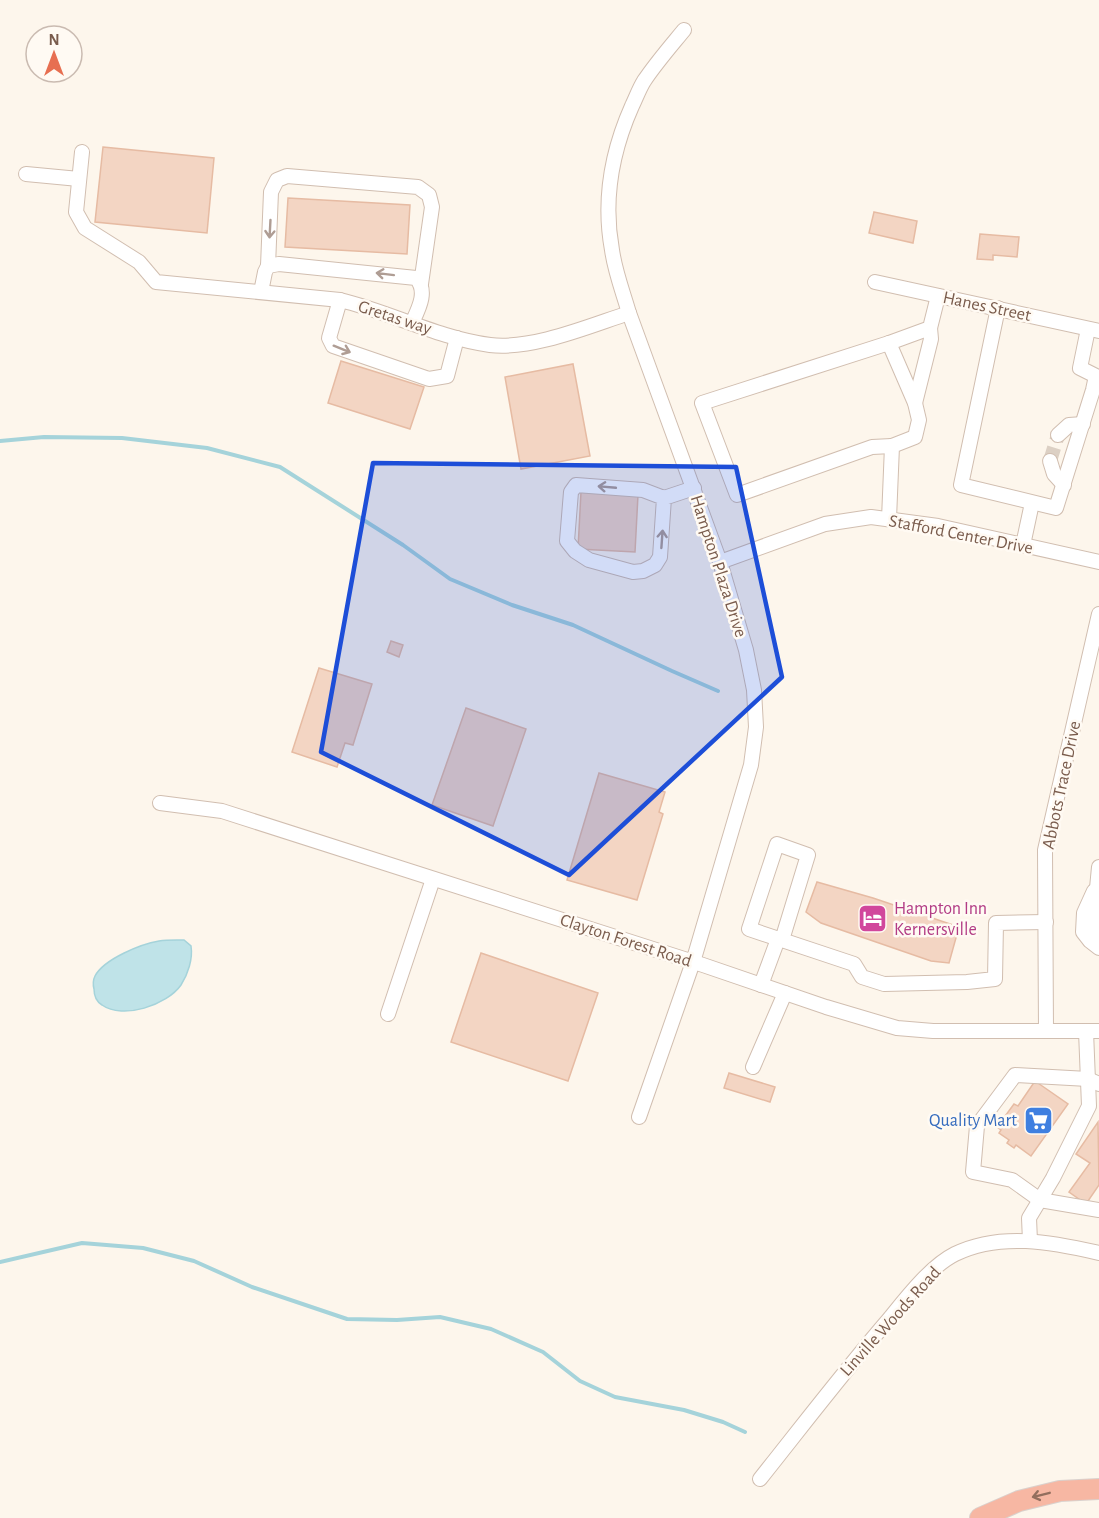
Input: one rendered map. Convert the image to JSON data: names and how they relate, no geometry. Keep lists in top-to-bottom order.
{
  "streets": {
    "street": [
      "Hanes Street",
      "Gretas way",
      "Stafford Center Drive",
      "Hampton Plaza Drive",
      "Abbots Trace Drive",
      "Clayton Forest Road",
      "Linville Woods Road"
    ]
  },
  "crossings": [
    ["Gretas way", "Hampton Plaza Drive"],
    ["Stafford Center Drive", "Hampton Plaza Drive"],
    ["Hampton Plaza Drive", "Clayton Forest Road"],
    ["Abbots Trace Drive", "Clayton Forest Road"]
  ],
  "places": {
    "hotel": ["Hampton Inn Kernersville"],
    "supermarket": ["Quality Mart"]
  },
  "north": "top"
}
